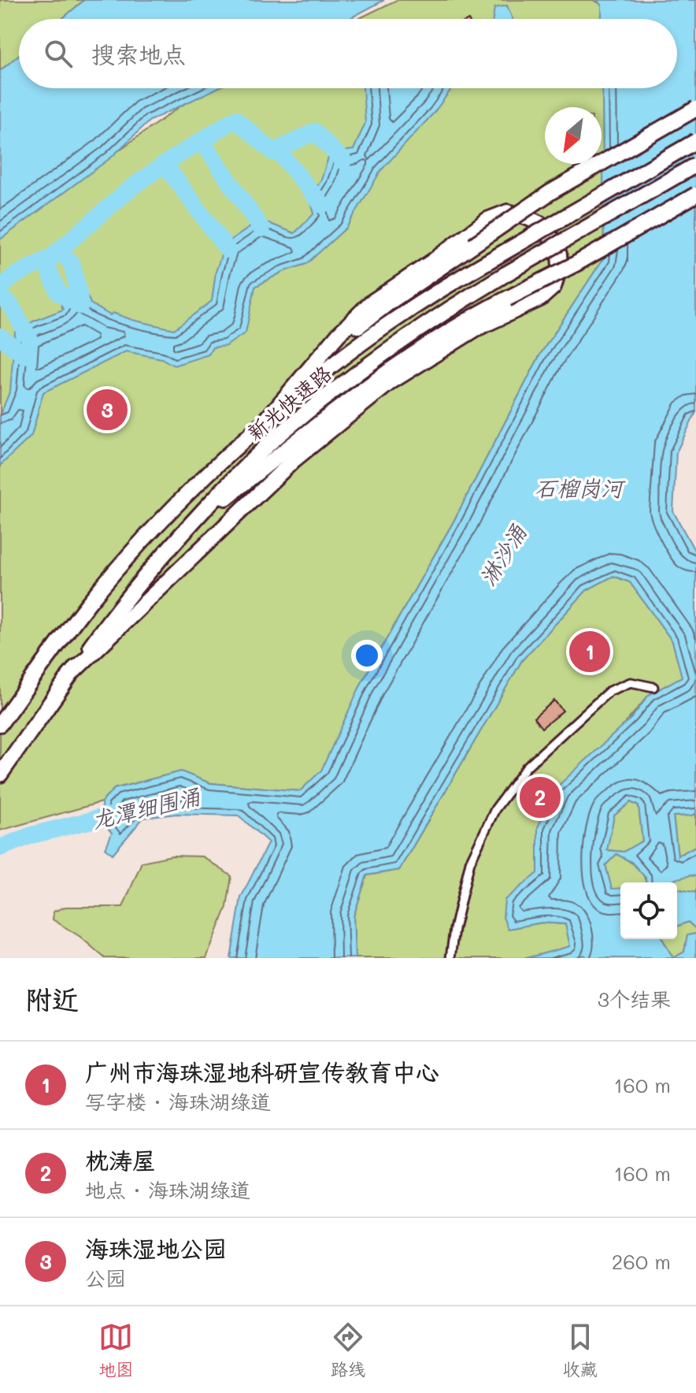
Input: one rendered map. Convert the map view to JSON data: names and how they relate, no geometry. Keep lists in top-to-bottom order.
{
  "streets": {
    "highway": ["新光快速路"]
  },
  "water": ["石榴岗河", "淋沙涌", "龙潭细围涌"],
  "north": "bottom left",
  "page": {
    "search": "搜索地点",
    "pins": ["3", "1", "2"],
    "heading": ["附近", "3个结果"],
    "list": [
      {
        "mark": "1",
        "name": "广州市海珠湿地科研宣传教育中心",
        "note": "写字楼 · 海珠湖绿道",
        "value": "160 m"
      },
      {
        "mark": "2",
        "name": "枕涛屋",
        "note": "地点 · 海珠湖绿道",
        "value": "160 m"
      },
      {
        "mark": "3",
        "name": "海珠湿地公园",
        "note": "公园",
        "value": "260 m"
      }
    ],
    "nav": ["地图", "路线", "收藏"]
  }
}
